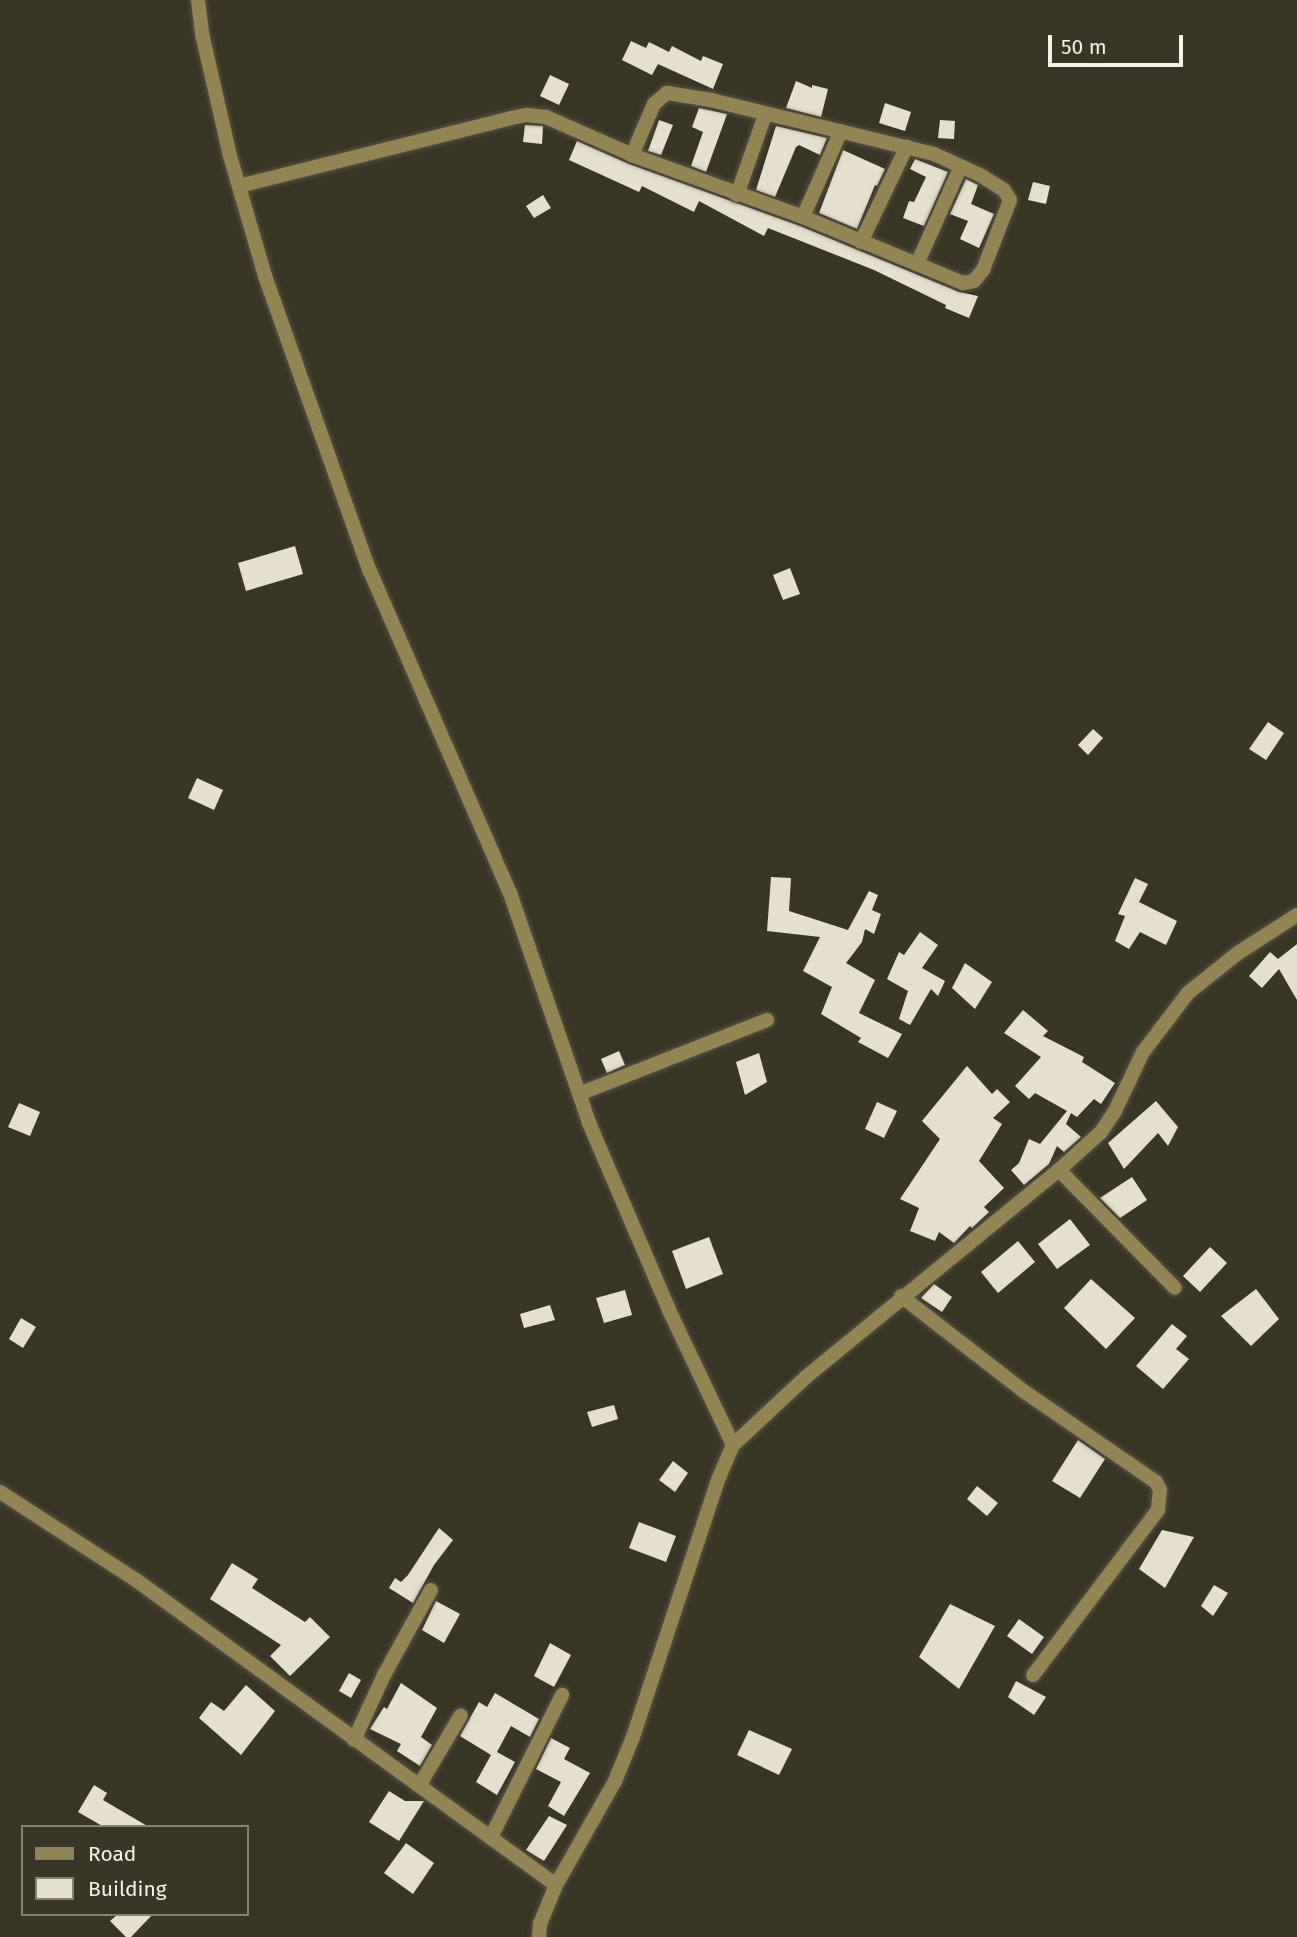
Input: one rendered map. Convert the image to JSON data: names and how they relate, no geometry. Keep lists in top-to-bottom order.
{
  "legend": ["Road", "Building"],
  "scale_bar": "50 m"
}
